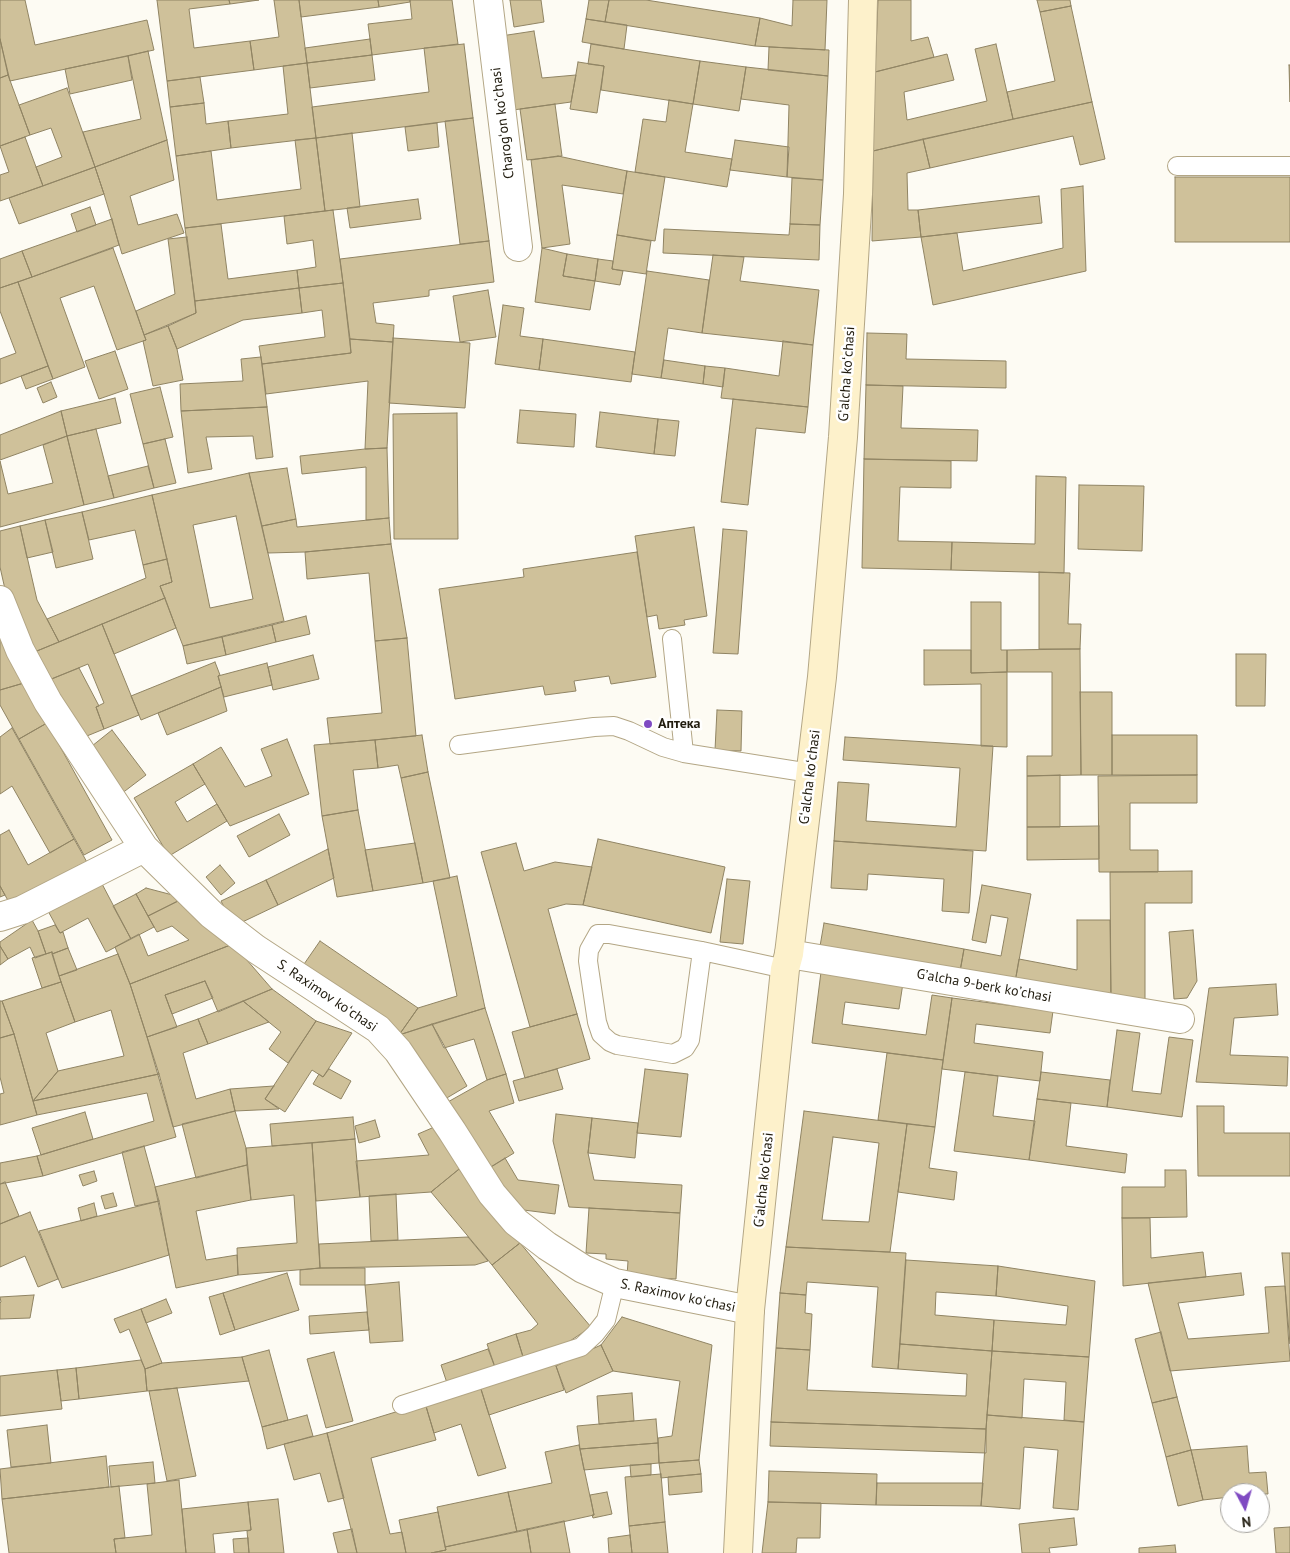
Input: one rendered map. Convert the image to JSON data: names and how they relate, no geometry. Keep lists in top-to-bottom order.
{
  "streets": {
    "street": [
      "Charogʻon koʻchasi",
      "Gʻalcha koʻchasi",
      "Gʼalcha 9-berk koʼchasi",
      "S. Raximov koʻchasi"
    ]
  },
  "crossings": [
    ["Gʻalcha koʻchasi", "Gʼalcha 9-berk koʼchasi"],
    ["Gʻalcha koʻchasi", "S. Raximov koʻchasi"]
  ],
  "places": ["Аптека"],
  "north": "bottom"
}
